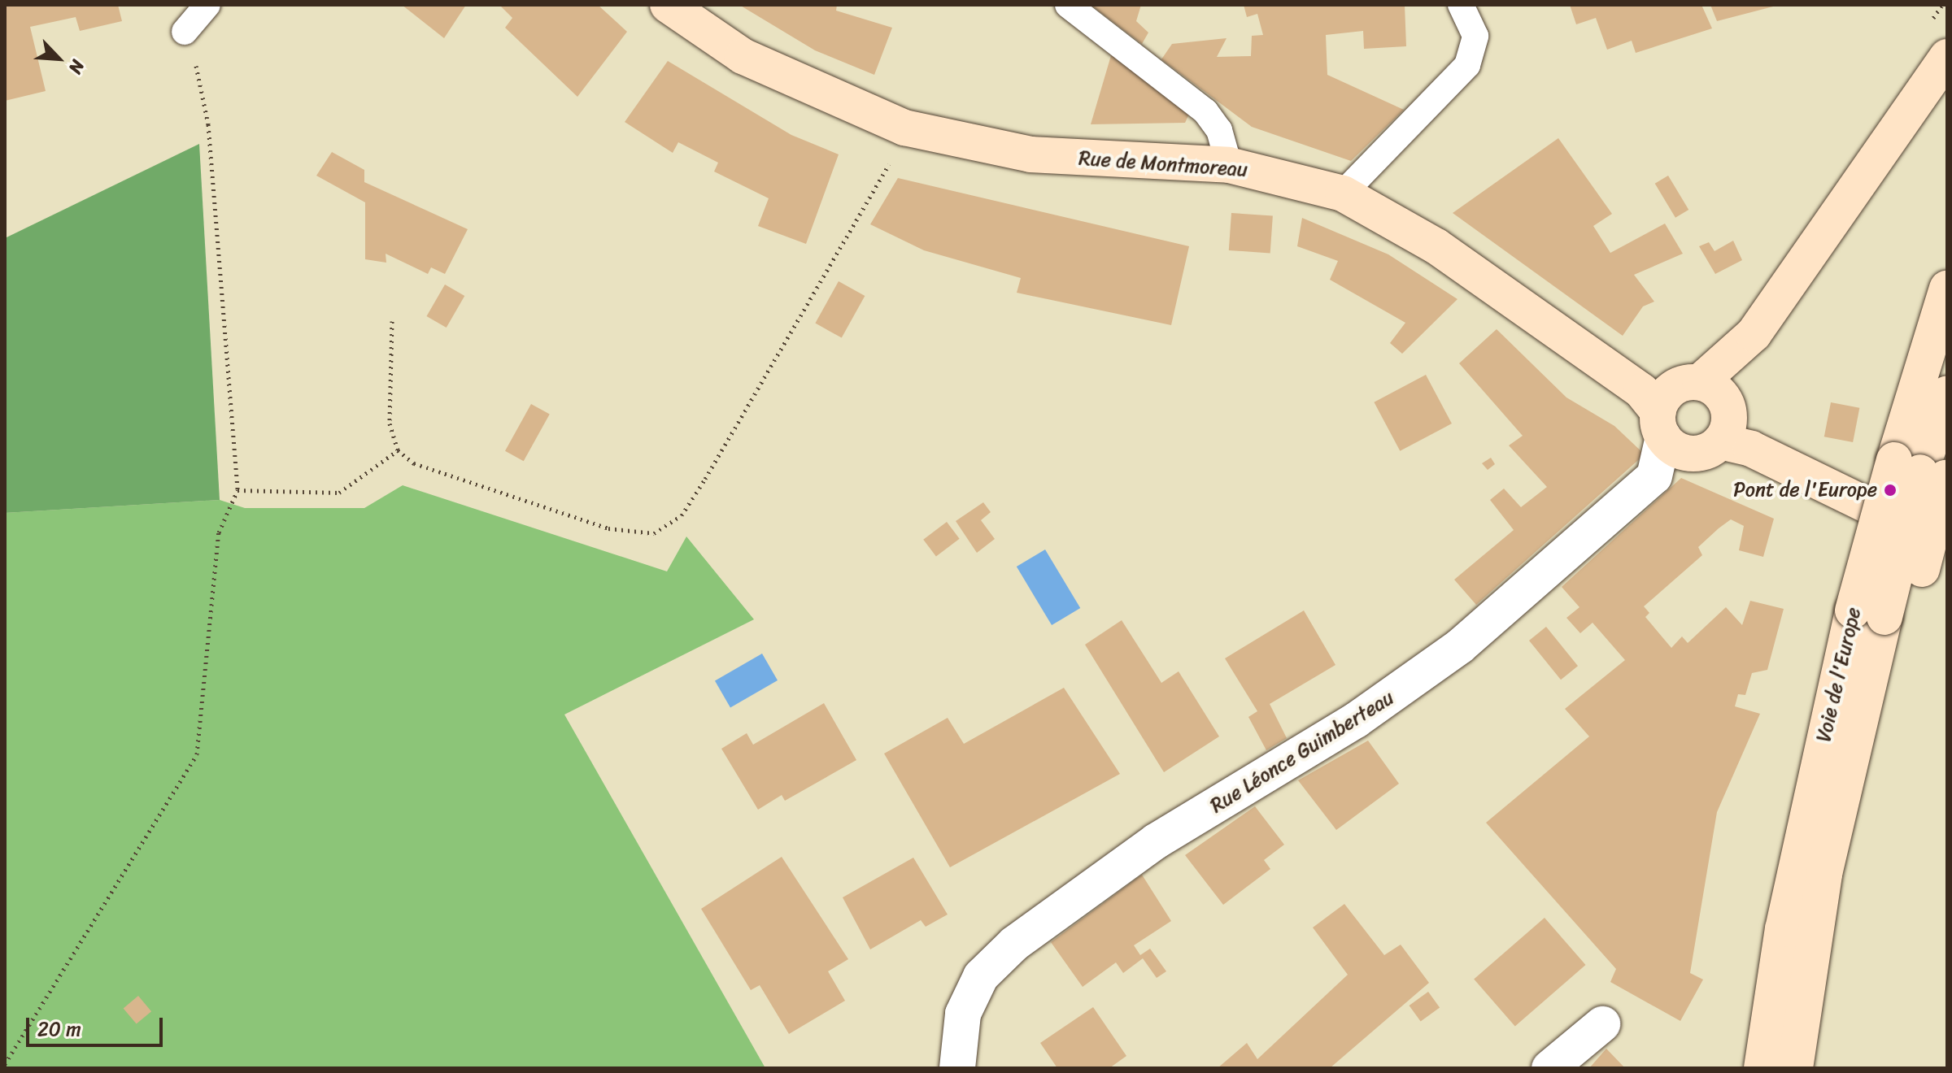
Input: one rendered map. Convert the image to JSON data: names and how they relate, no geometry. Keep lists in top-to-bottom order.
{
  "streets": {
    "main road": ["Rue de Montmoreau", "Voie de l'Europe"],
    "street": ["Rue Léonce Guimberteau"]
  },
  "crossings": [
    ["Rue de Montmoreau", "Rue Léonce Guimberteau"]
  ],
  "places": ["Pont de l'Europe"],
  "scale_bar": "20 m",
  "north": "bottom right"
}
